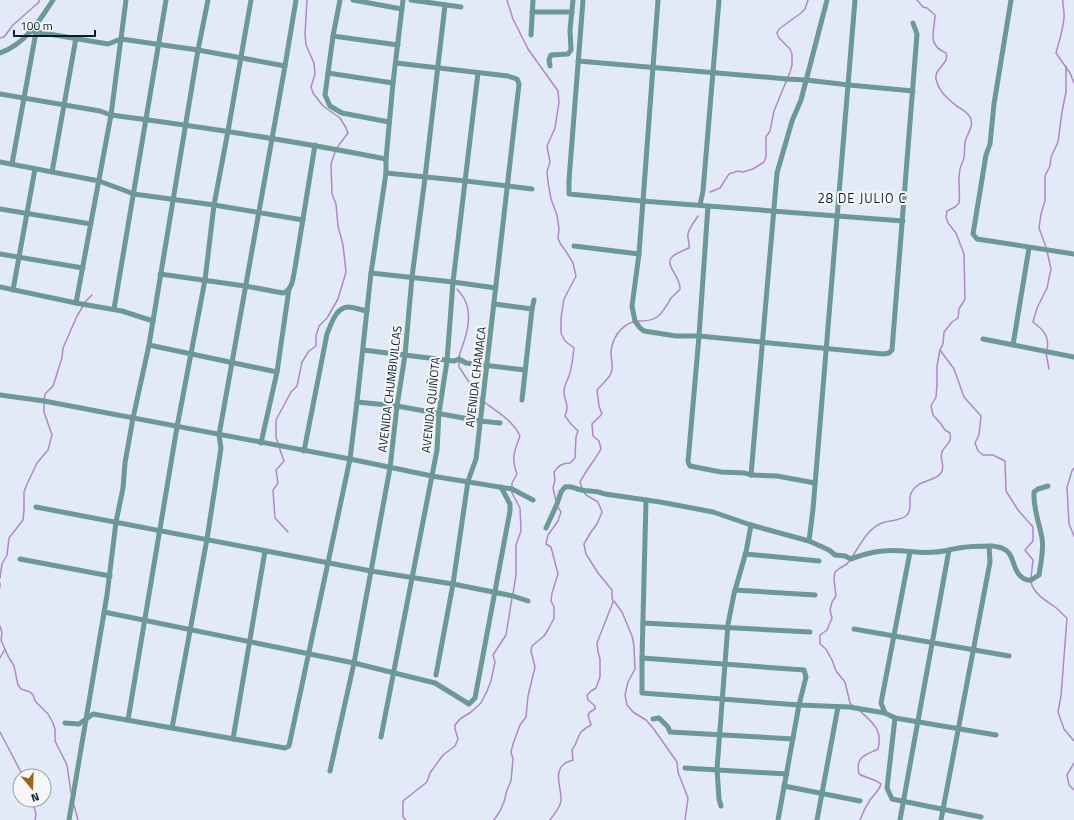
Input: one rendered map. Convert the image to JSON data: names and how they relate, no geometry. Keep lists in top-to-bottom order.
{
  "streets": {
    "street": ["AVENIDA CHAMACA", "AVENIDA CHUMBIVILCAS", "AVENIDA QUIÑOTA"]
  },
  "crossings": [
    ["AVENIDA CHAMACA", "AVENIDA QUIÑOTA"]
  ],
  "districts": ["28 DE JULIO C"],
  "scale_bar": "100 m",
  "north": "bottom"
}
